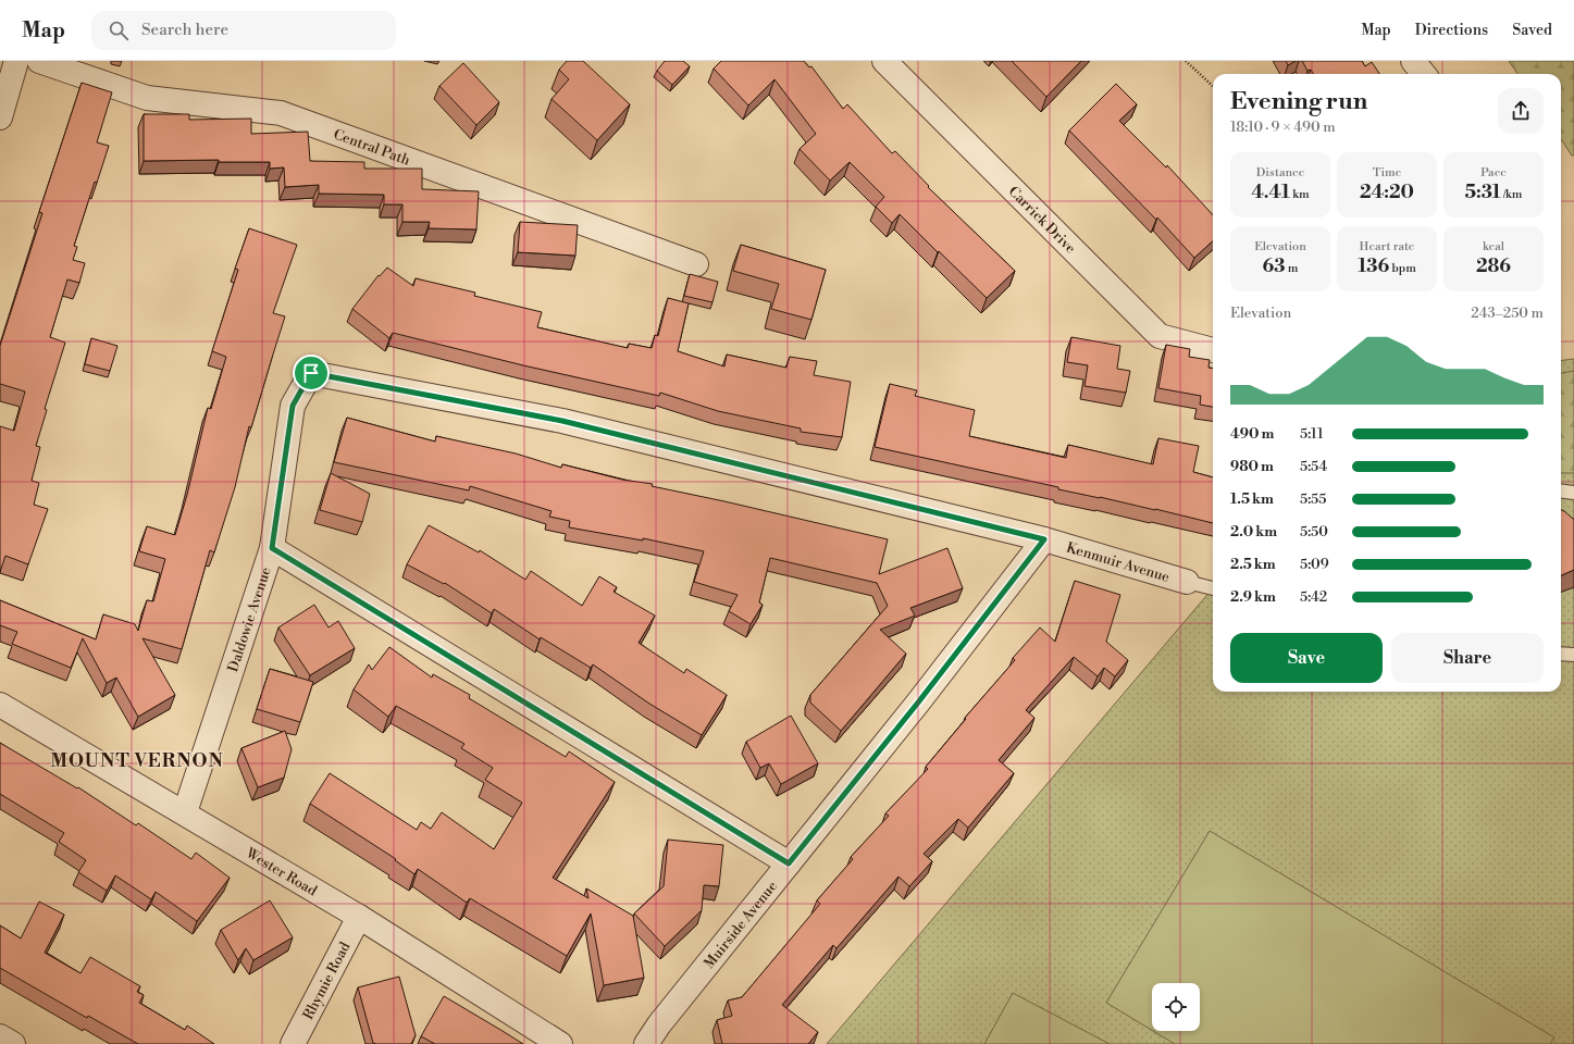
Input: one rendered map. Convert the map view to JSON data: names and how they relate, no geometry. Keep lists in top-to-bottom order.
{
  "streets": {
    "street": [
      "Central Path",
      "Carrick Drive",
      "Kenmuir Avenue",
      "Daldowie Avenue",
      "Wester Road",
      "Muirside Avenue",
      "Rhymie Road"
    ]
  },
  "crossings": [
    ["Kenmuir Avenue", "Daldowie Avenue"],
    ["Kenmuir Avenue", "Muirside Avenue"],
    ["Daldowie Avenue", "Wester Road"],
    ["Wester Road", "Rhymie Road"]
  ],
  "districts": ["MOUNT VERNON"],
  "page": {
    "header": "Map",
    "search": "Search here",
    "nav": ["Map", "Directions", "Saved"],
    "heading": ["Evening run", "18:10 · 9 × 490 m"],
    "stats": [
      ["Distance", "4.41 km"],
      ["Time", "24:20"],
      ["Pace", "5:31 /km"],
      ["Elevation", "63 m"],
      ["Heart rate", "136 bpm"],
      ["kcal", "286"]
    ],
    "chart": ["Elevation", "243–250 m"],
    "list": [
      {
        "name": "490 m",
        "note": "5:11"
      },
      {
        "name": "980 m",
        "note": "5:54"
      },
      {
        "name": "1.5 km",
        "note": "5:55"
      },
      {
        "name": "2.0 km",
        "note": "5:50"
      },
      {
        "name": "2.5 km",
        "note": "5:09"
      },
      {
        "name": "2.9 km",
        "note": "5:42"
      }
    ],
    "buttons": ["Save", "Share"]
  }
}
